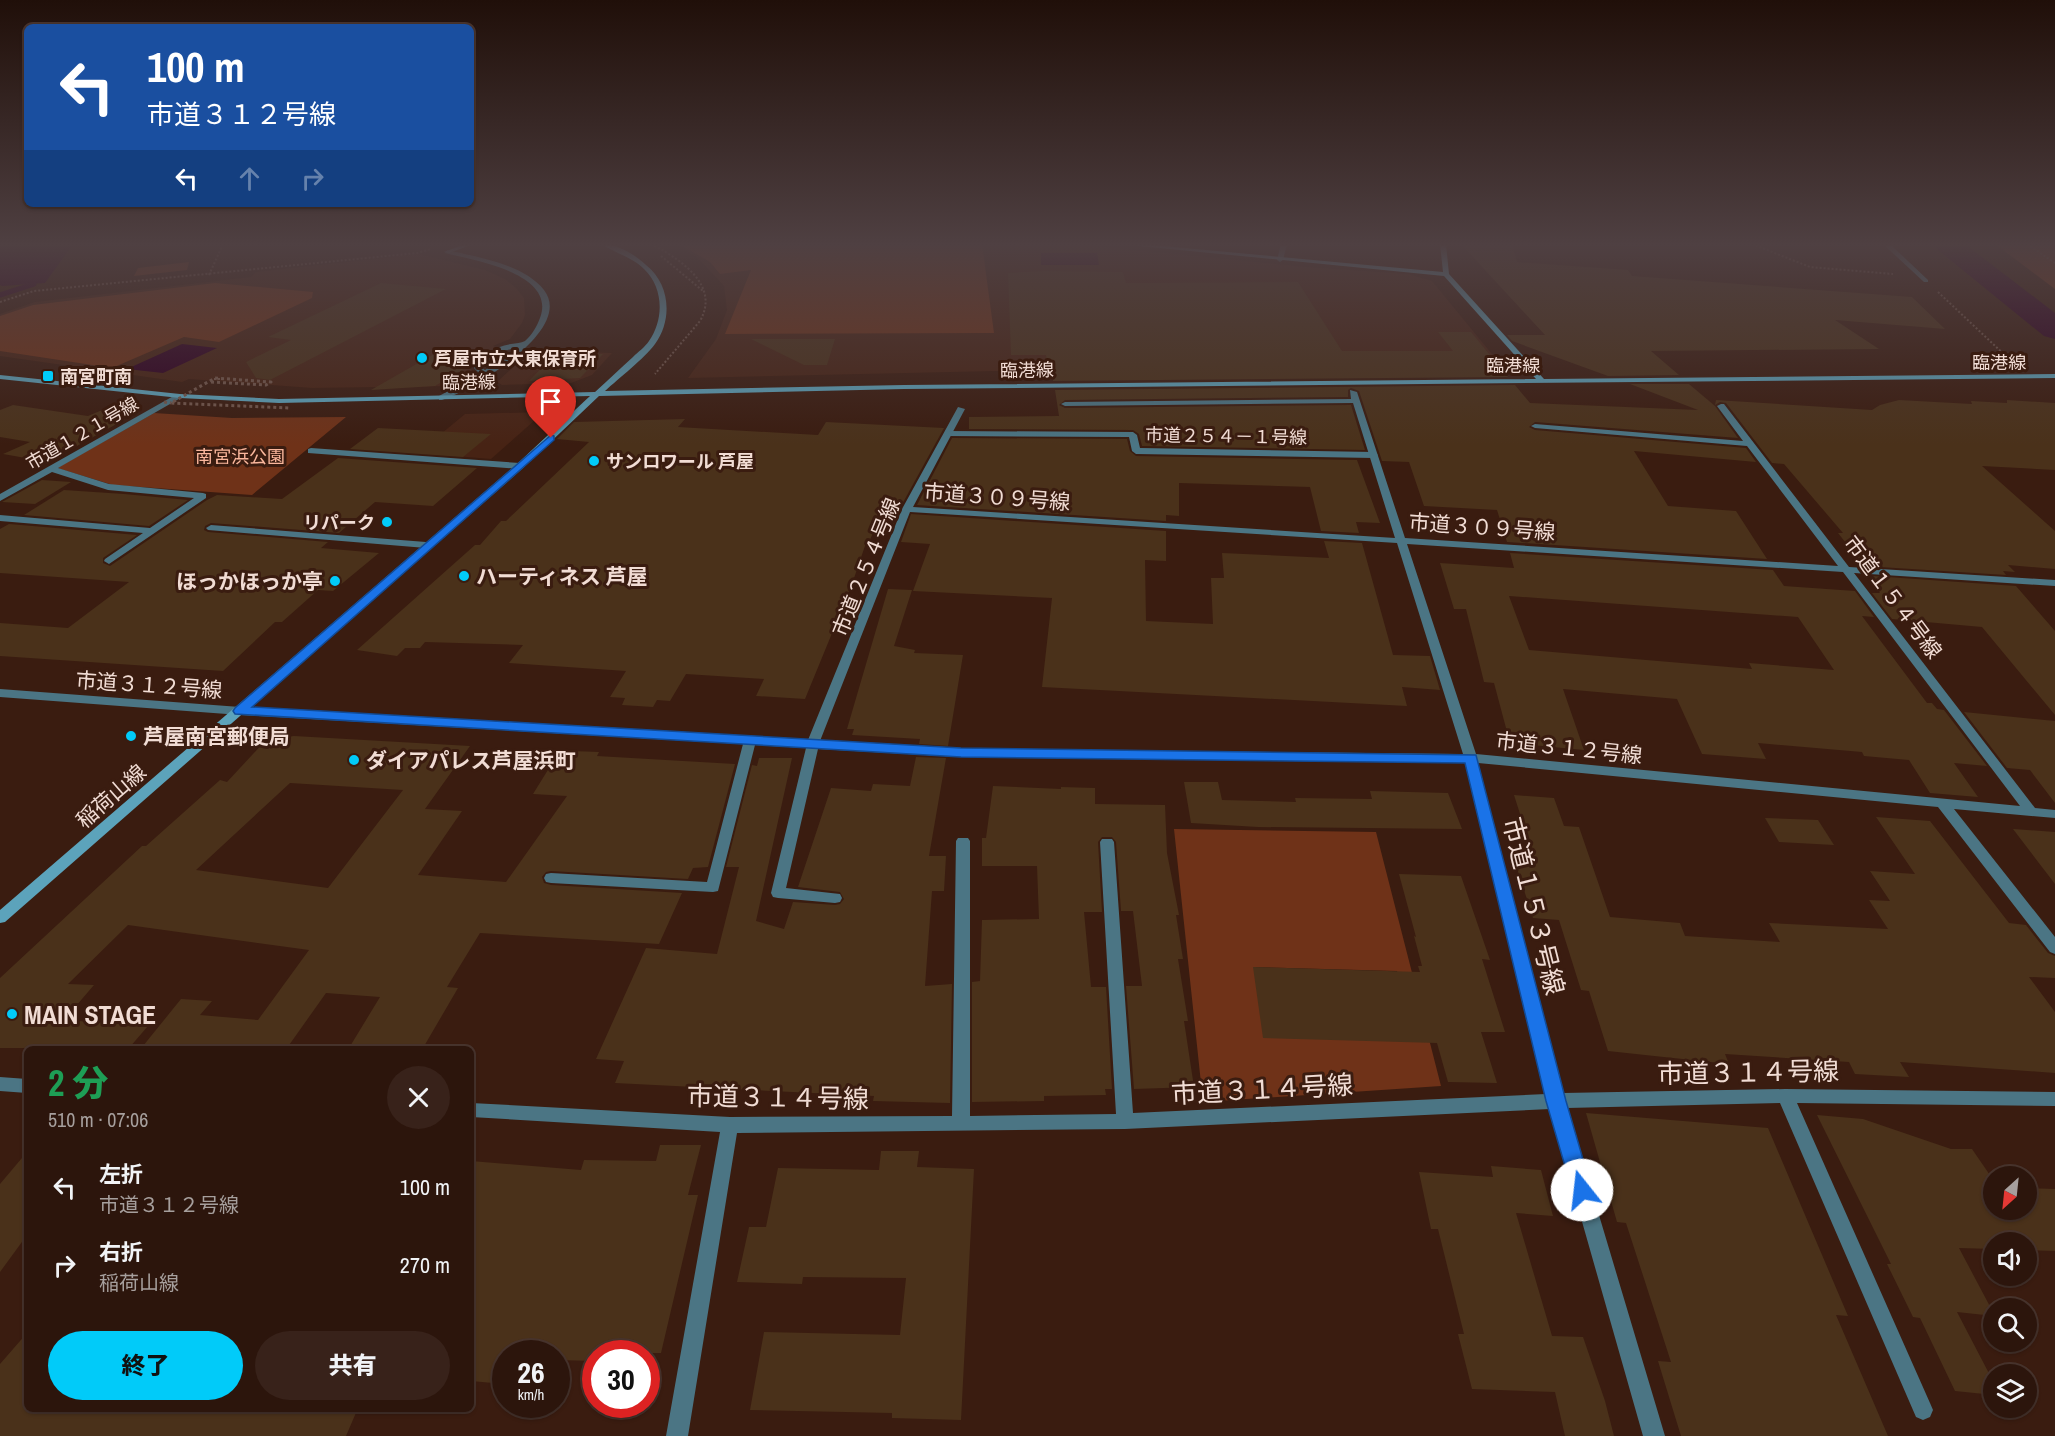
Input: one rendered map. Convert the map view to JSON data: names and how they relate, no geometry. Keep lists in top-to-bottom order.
{
  "streets": {
    "street": [
      "臨港線",
      "市道１２１号線",
      "市道２５４－１号線",
      "市道３０９号線",
      "市道２５４号線",
      "市道１５４号線",
      "市道３１２号線",
      "稲荷山線",
      "市道１５３号線",
      "市道３１４号線"
    ]
  },
  "crossings": [
    ["臨港線", "市道１２１号線"],
    ["臨港線", "稲荷山線"],
    ["市道２５４－１号線", "市道２５４号線"],
    ["市道２５４－１号線", "市道１５３号線"],
    ["市道３０９号線", "市道２５４号線"],
    ["市道３０９号線", "市道１５４号線"],
    ["市道３０９号線", "市道１５３号線"],
    ["市道２５４号線", "市道３１２号線"],
    ["市道１５４号線", "市道３１２号線"],
    ["市道３１２号線", "稲荷山線"],
    ["市道３１２号線", "市道１５３号線"],
    ["市道１５３号線", "市道３１４号線"]
  ],
  "parks": ["南宮浜公園"],
  "places": {
    "other": [
      "芦屋市立大東保育所",
      "サンロワール 芦屋",
      "リパーク",
      "ハーティネス 芦屋",
      "ほっかほっか亭",
      "芦屋南宮郵便局",
      "ダイアパレス芦屋浜町",
      "MAIN STAGE"
    ],
    "transit": ["南宮町南"]
  },
  "north": "bottom left",
  "page": {
    "turn": ["100 m", "市道３１２号線"],
    "heading": ["2 分", "510 m · 07:06"],
    "list": [
      {
        "name": "左折",
        "note": "市道３１２号線",
        "value": "100 m"
      },
      {
        "name": "右折",
        "note": "稲荷山線",
        "value": "270 m"
      }
    ],
    "buttons": ["終了", "共有"],
    "speed": "26 km/h",
    "limit": "30"
  }
}
